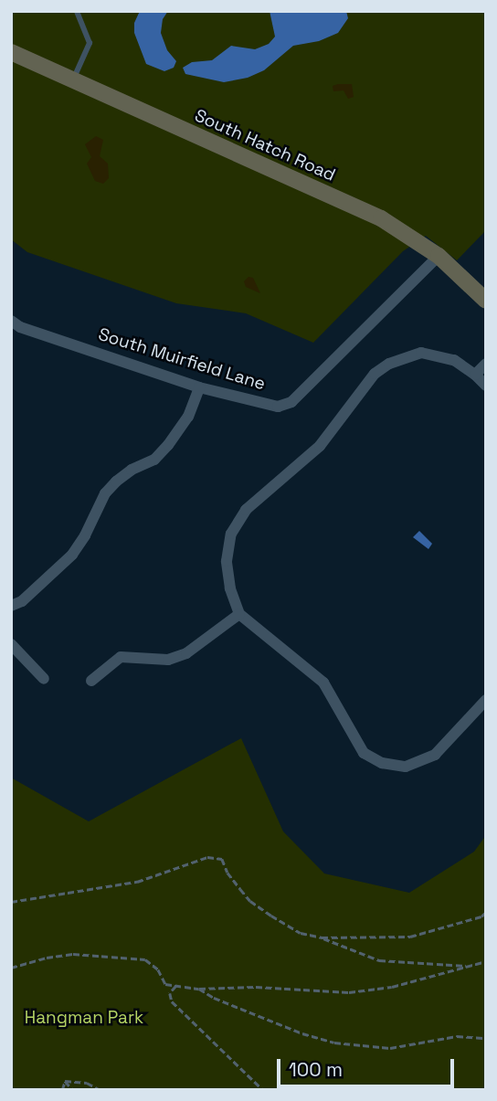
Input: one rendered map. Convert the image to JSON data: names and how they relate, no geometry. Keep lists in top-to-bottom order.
{
  "streets": {
    "main road": ["South Hatch Road"],
    "street": ["South Muirfield Lane"]
  },
  "crossings": [
    ["South Hatch Road", "South Muirfield Lane"]
  ],
  "parks": ["Hangman Park"],
  "scale_bar": "100 m"
}
